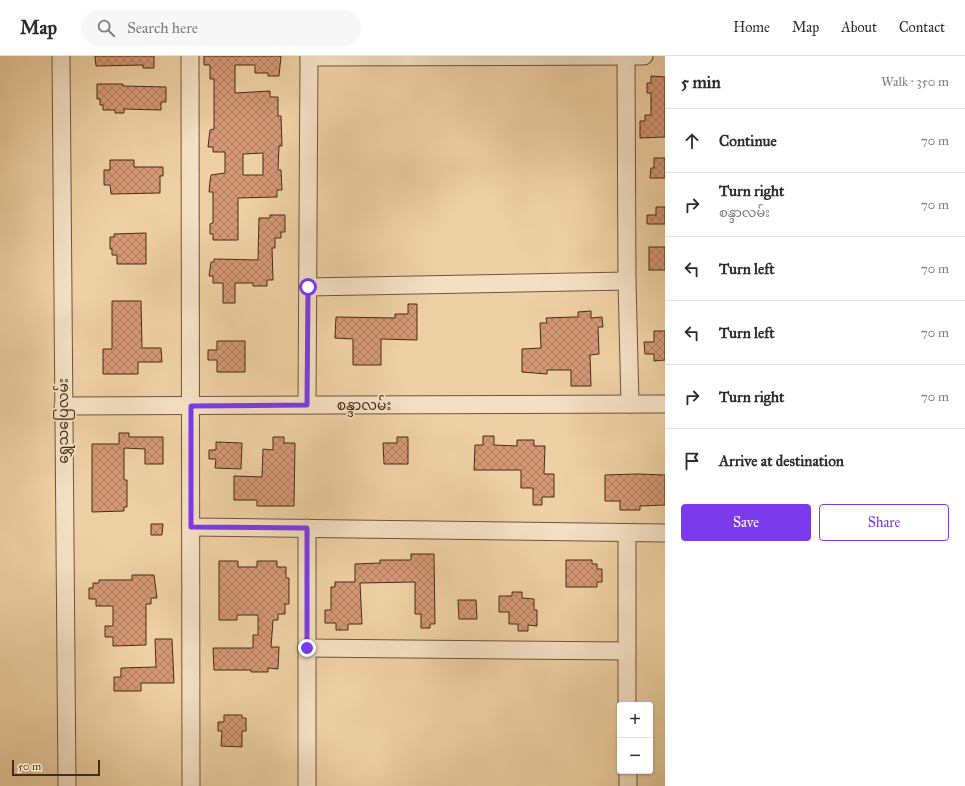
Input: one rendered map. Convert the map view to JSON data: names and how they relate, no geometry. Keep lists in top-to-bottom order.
{
  "streets": {
    "street": ["စန္ဒာလမ်း", "ရွှေသပြေလမ်း"]
  },
  "crossings": [
    ["စန္ဒာလမ်း", "ရွှေသပြေလမ်း"]
  ],
  "scale_bar": "50 m",
  "page": {
    "header": "Map",
    "search": "Search here",
    "nav": [
      "Home",
      "Map",
      "About",
      "Contact"
    ],
    "heading": ["5 min", "Walk · 350 m"],
    "list": [
      ["Continue", "70 m"],
      ["Turn right", "စန္ဒာလမ်း", "70 m"],
      ["Turn left", "70 m"],
      ["Turn left", "70 m"],
      ["Turn right", "70 m"],
      "Arrive at destination"
    ],
    "buttons": ["Save", "Share"],
    "map_buttons": ["+", "−"],
    "scale": "50 m"
  }
}
